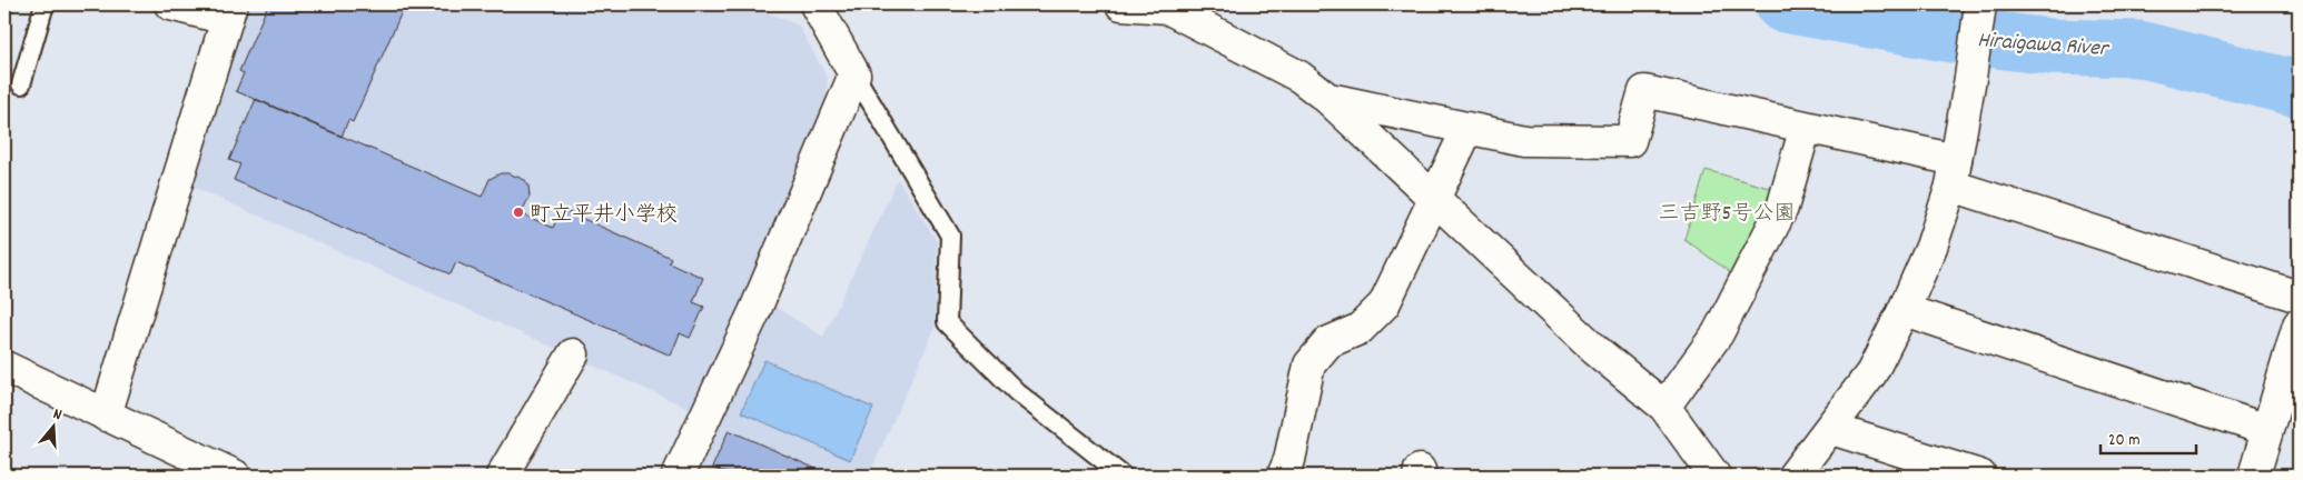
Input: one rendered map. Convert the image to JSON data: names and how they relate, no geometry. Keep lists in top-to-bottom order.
{
  "water": ["Hiraigawa River"],
  "parks": ["三吉野5号公園"],
  "places": ["町立平井小学校"],
  "scale_bar": "20 m",
  "north": "top"
}
